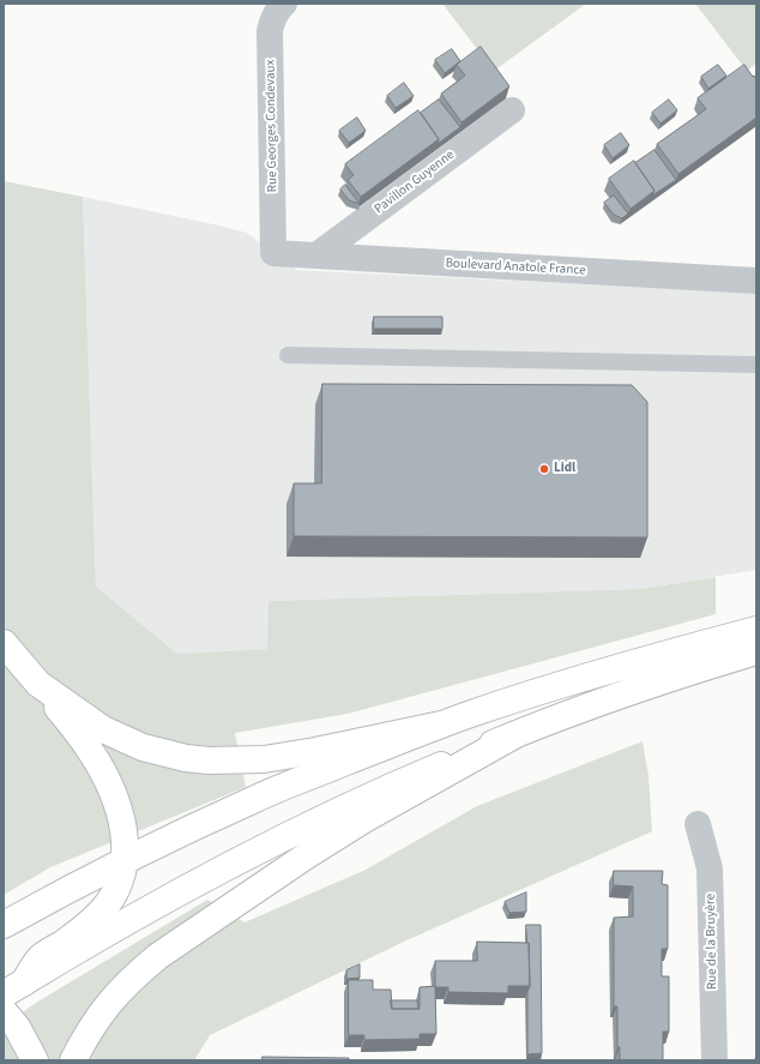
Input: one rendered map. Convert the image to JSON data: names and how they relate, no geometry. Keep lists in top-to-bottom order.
{
  "streets": {
    "street": [
      "Rue Georges Condevaux",
      "Pavillon Guyenne",
      "Boulevard Anatole France",
      "Rue de la Bruyère"
    ]
  },
  "crossings": [
    ["Rue Georges Condevaux", "Boulevard Anatole France"],
    ["Pavillon Guyenne", "Boulevard Anatole France"]
  ],
  "places": ["Lidl"]
}
